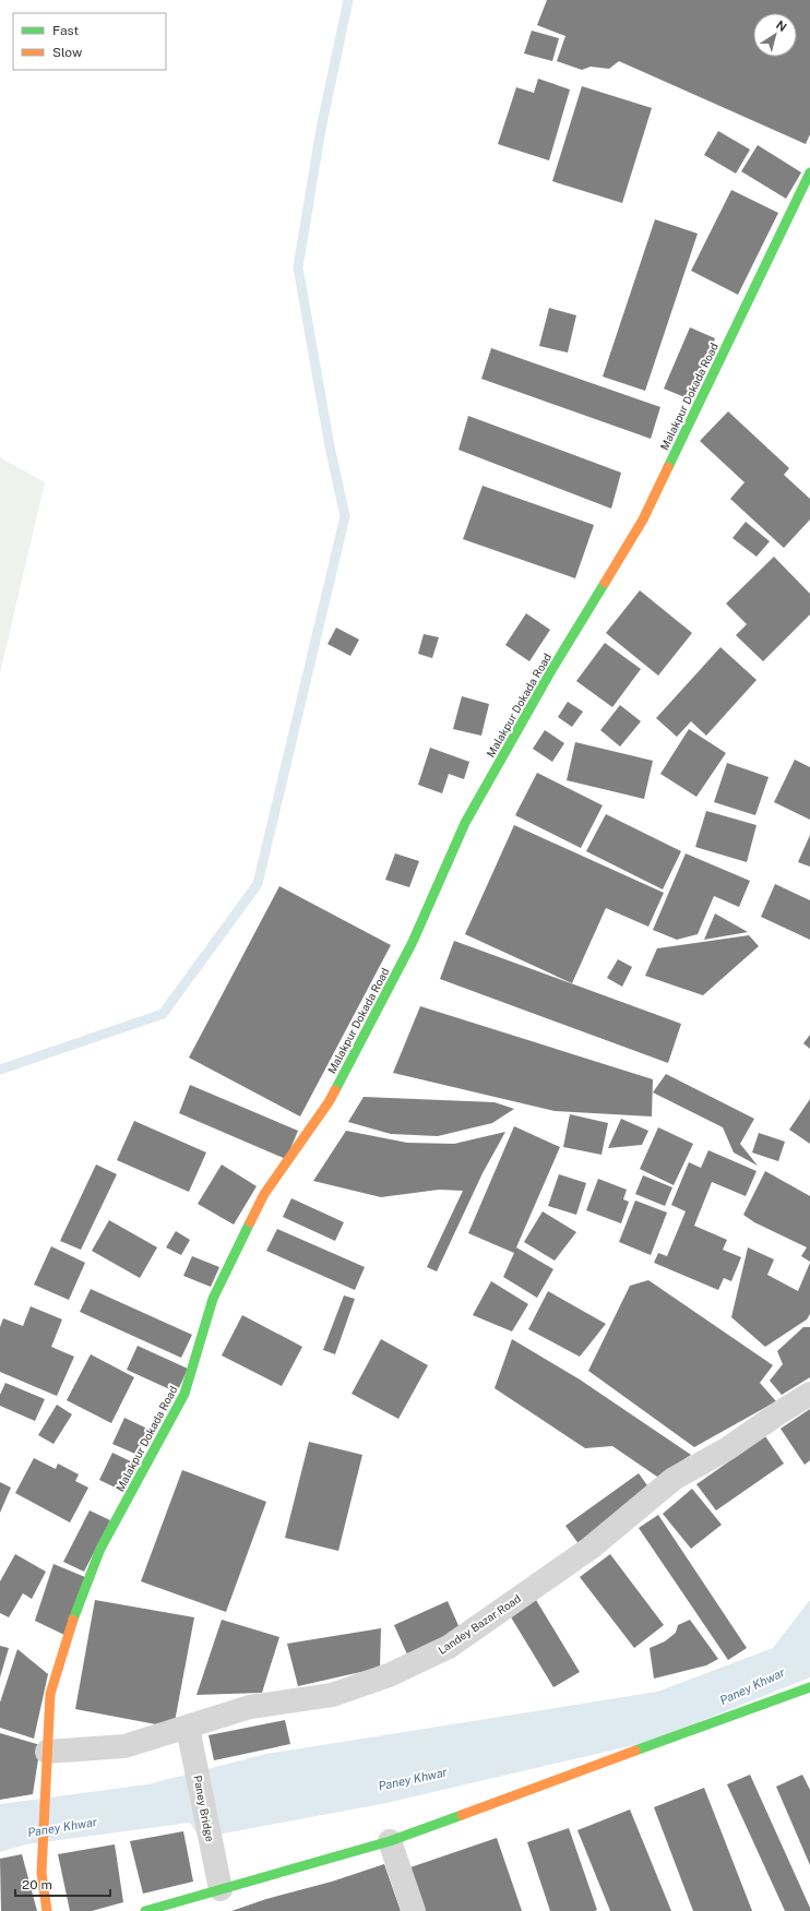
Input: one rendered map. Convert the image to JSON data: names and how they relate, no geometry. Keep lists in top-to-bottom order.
{
  "streets": {
    "street": ["Malakpur Dokada Road", "Landey Bazar Road", "Paney Bridge"]
  },
  "crossings": [
    ["Malakpur Dokada Road", "Landey Bazar Road"],
    ["Landey Bazar Road", "Paney Bridge"]
  ],
  "water": ["Paney Khwar"],
  "legend": ["Fast", "Slow"],
  "scale_bar": "20 m",
  "north": "top right"
}
